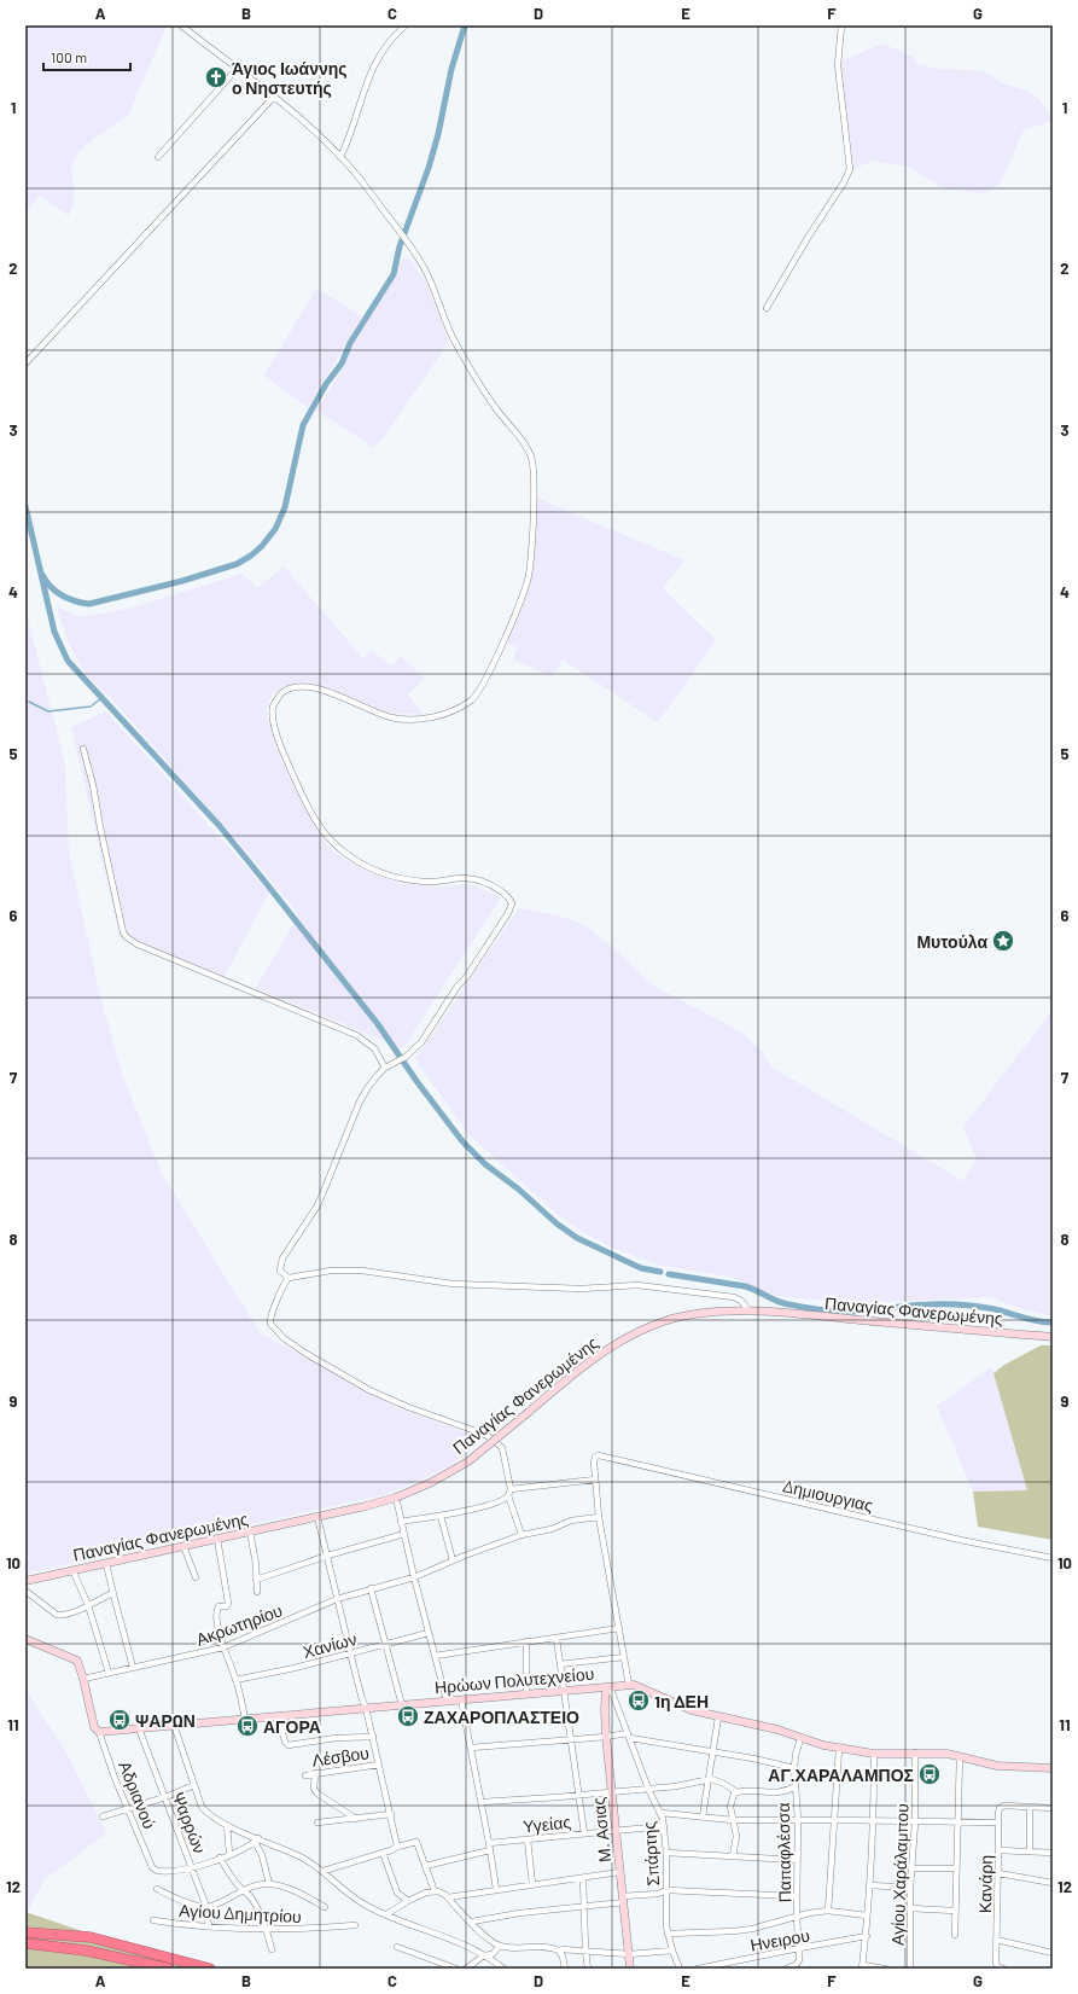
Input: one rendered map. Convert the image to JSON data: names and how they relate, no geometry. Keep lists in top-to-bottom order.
{
  "streets": {
    "street": [
      "Παναγίας Φανερωμένης",
      "Δημιουργιας",
      "Ακρωτηρίου",
      "Χανίων",
      "Ηρώων Πολυτεχνείου",
      "Λέσβου",
      "Αδριανού",
      "Ψαρρών",
      "Υγείας",
      "Μ. Ασιας",
      "Παπαφλέσσα",
      "Σπάρτης",
      "Αγίου Χαράλαμπου",
      "Κανάρη",
      "Αγίου Δημητρίου",
      "Ηνειρου"
    ]
  },
  "crossings": [
    ["Ηρώων Πολυτεχνείου", "Αδριανού"],
    ["Ηρώων Πολυτεχνείου", "Ψαρρών"],
    ["Ηρώων Πολυτεχνείου", "Μ. Ασιας"],
    ["Ηρώων Πολυτεχνείου", "Παπαφλέσσα"],
    ["Ηρώων Πολυτεχνείου", "Σπάρτης"],
    ["Ηρώων Πολυτεχνείου", "Αγίου Χαράλαμπου"],
    ["Αδριανού", "Ψαρρών"],
    ["Ψαρρών", "Αγίου Δημητρίου"],
    ["Υγείας", "Μ. Ασιας"],
    ["Υγείας", "Σπάρτης"],
    ["Μ. Ασιας", "Σπάρτης"],
    ["Παπαφλέσσα", "Ηνειρου"]
  ],
  "places": {
    "church": ["Άγιος Ιωάννης ο Νηστευτής"],
    "place": ["Μυτούλα"],
    "bus stop": [
      "1η ΔΕΗ",
      "ΖΑΧΑΡΟΠΛΑΣΤΕΙΟ",
      "ΨΑΡΩΝ",
      "ΑΓΟΡΑ",
      "ΑΓ.ΧΑΡΑΛΑΜΠΟΣ"
    ]
  },
  "scale_bar": "100 m",
  "grid": {
    "columns": [
      "A",
      "B",
      "C",
      "D",
      "E",
      "F",
      "G"
    ],
    "rows": [
      "1",
      "2",
      "3",
      "4",
      "5",
      "6",
      "7",
      "8",
      "9",
      "10",
      "11",
      "12"
    ]
  }
}
